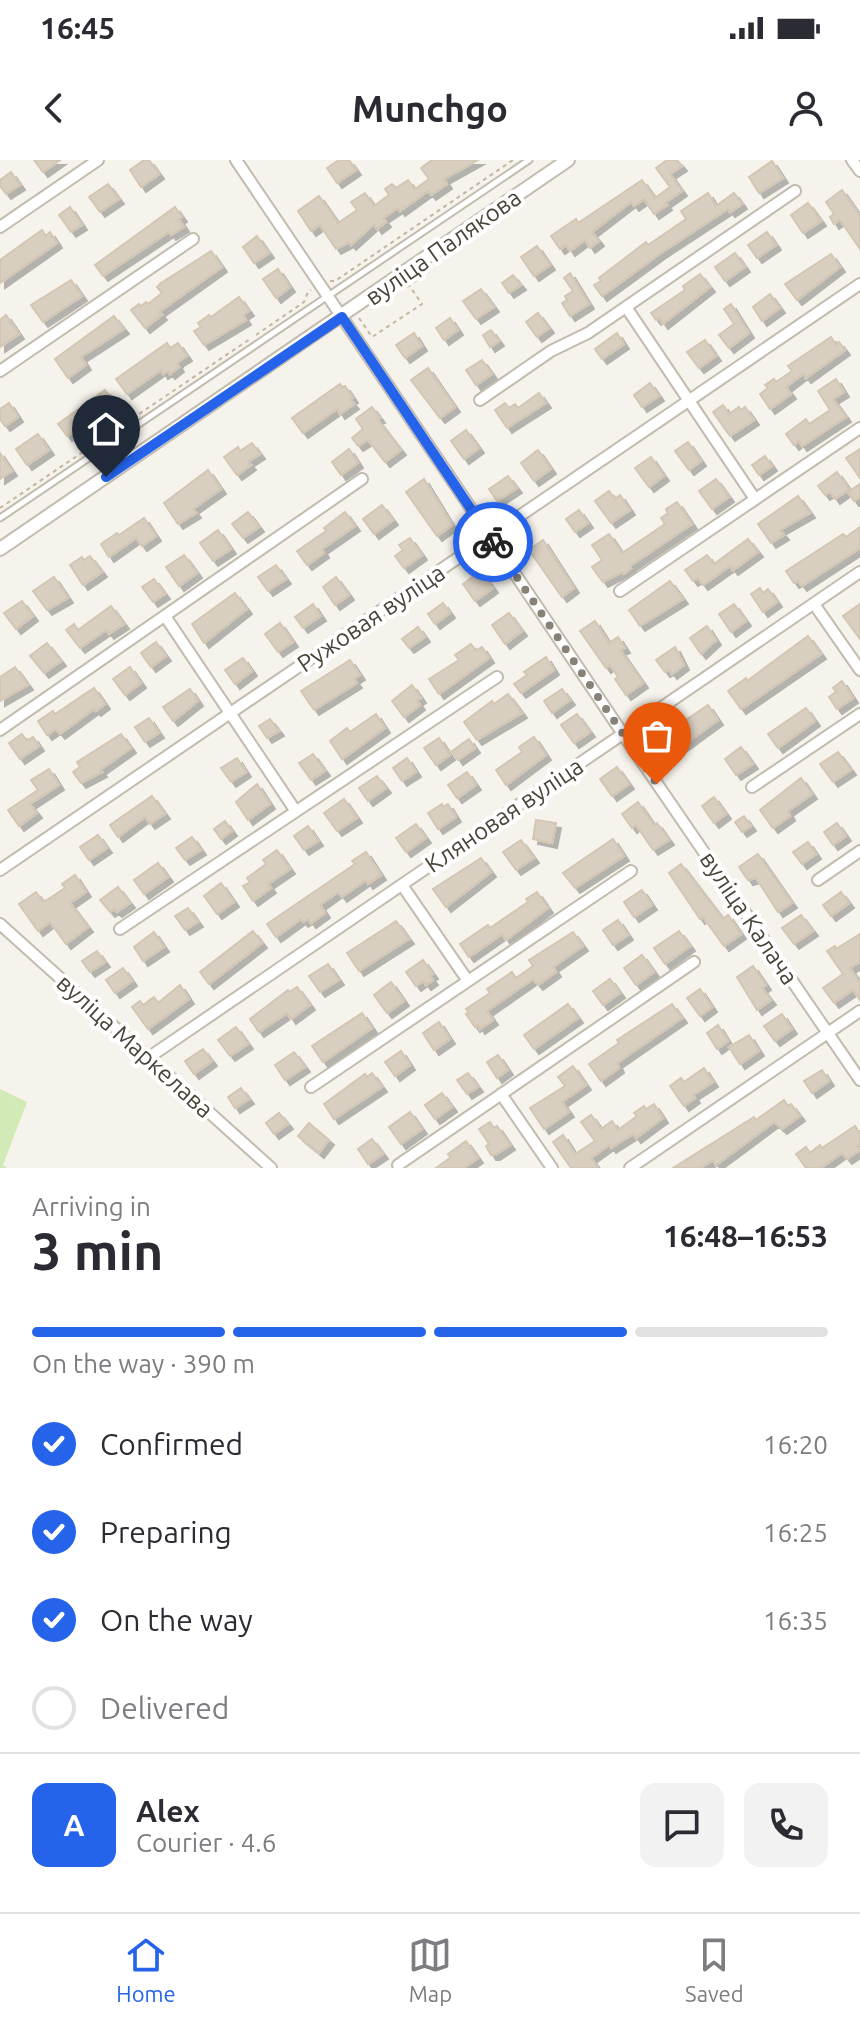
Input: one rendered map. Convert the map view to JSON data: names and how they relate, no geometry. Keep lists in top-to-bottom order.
{
  "streets": {
    "street": [
      "вуліца Палякова",
      "Ружовая вуліца",
      "Кляновая вуліца",
      "вуліца Калача",
      "вуліца Маркелава"
    ]
  },
  "crossings": [
    ["вуліца Палякова", "вуліца Калача"],
    ["Ружовая вуліца", "вуліца Калача"],
    ["Кляновая вуліца", "вуліца Калача"],
    ["Кляновая вуліца", "вуліца Маркелава"]
  ],
  "page": {
    "status": "16:45",
    "header": "Munchgo",
    "heading": ["3 min", "Arriving in", "16:48–16:53"],
    "panel": ["Alex", "Courier · 4.6"],
    "bar": "On the way · 390 m",
    "list": [
      ["Confirmed", "16:20"],
      ["Preparing", "16:25"],
      ["On the way", "16:35"],
      "Delivered"
    ],
    "round": "A",
    "tabs": ["Home", "Map", "Saved"]
  }
}
